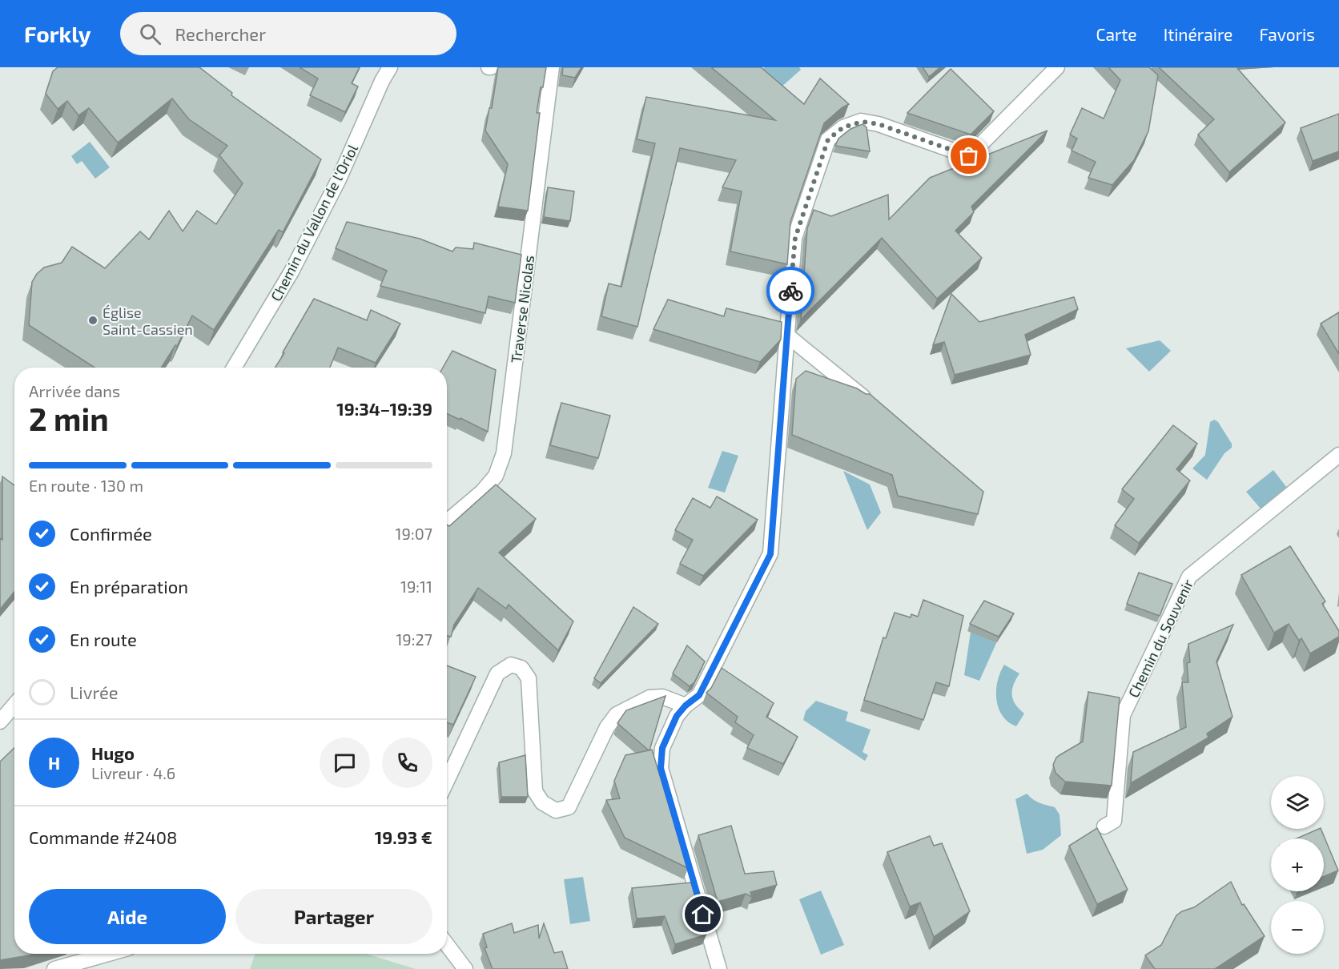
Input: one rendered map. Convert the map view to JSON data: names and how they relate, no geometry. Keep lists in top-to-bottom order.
{
  "streets": {
    "street": ["Chemin du Vallon de l'Oriol", "Traverse Nicolas", "Chemin du Souvenir"]
  },
  "places": ["Église Saint-Cassien"],
  "page": {
    "header": "Forkly",
    "search": "Rechercher",
    "nav": ["Carte", "Itinéraire", "Favoris"],
    "heading": ["2 min", "Arrivée dans", "19:34–19:39"],
    "panel": [
      "Hugo",
      "Livreur · 4.6",
      "Commande #2408",
      "19.93 €"
    ],
    "bar": "En route · 130 m",
    "list": [
      ["Confirmée", "19:07"],
      ["En préparation", "19:11"],
      ["En route", "19:27"],
      "Livrée"
    ],
    "round": "H",
    "map_buttons": ["+", "−"],
    "buttons": ["Aide", "Partager"]
  }
}
